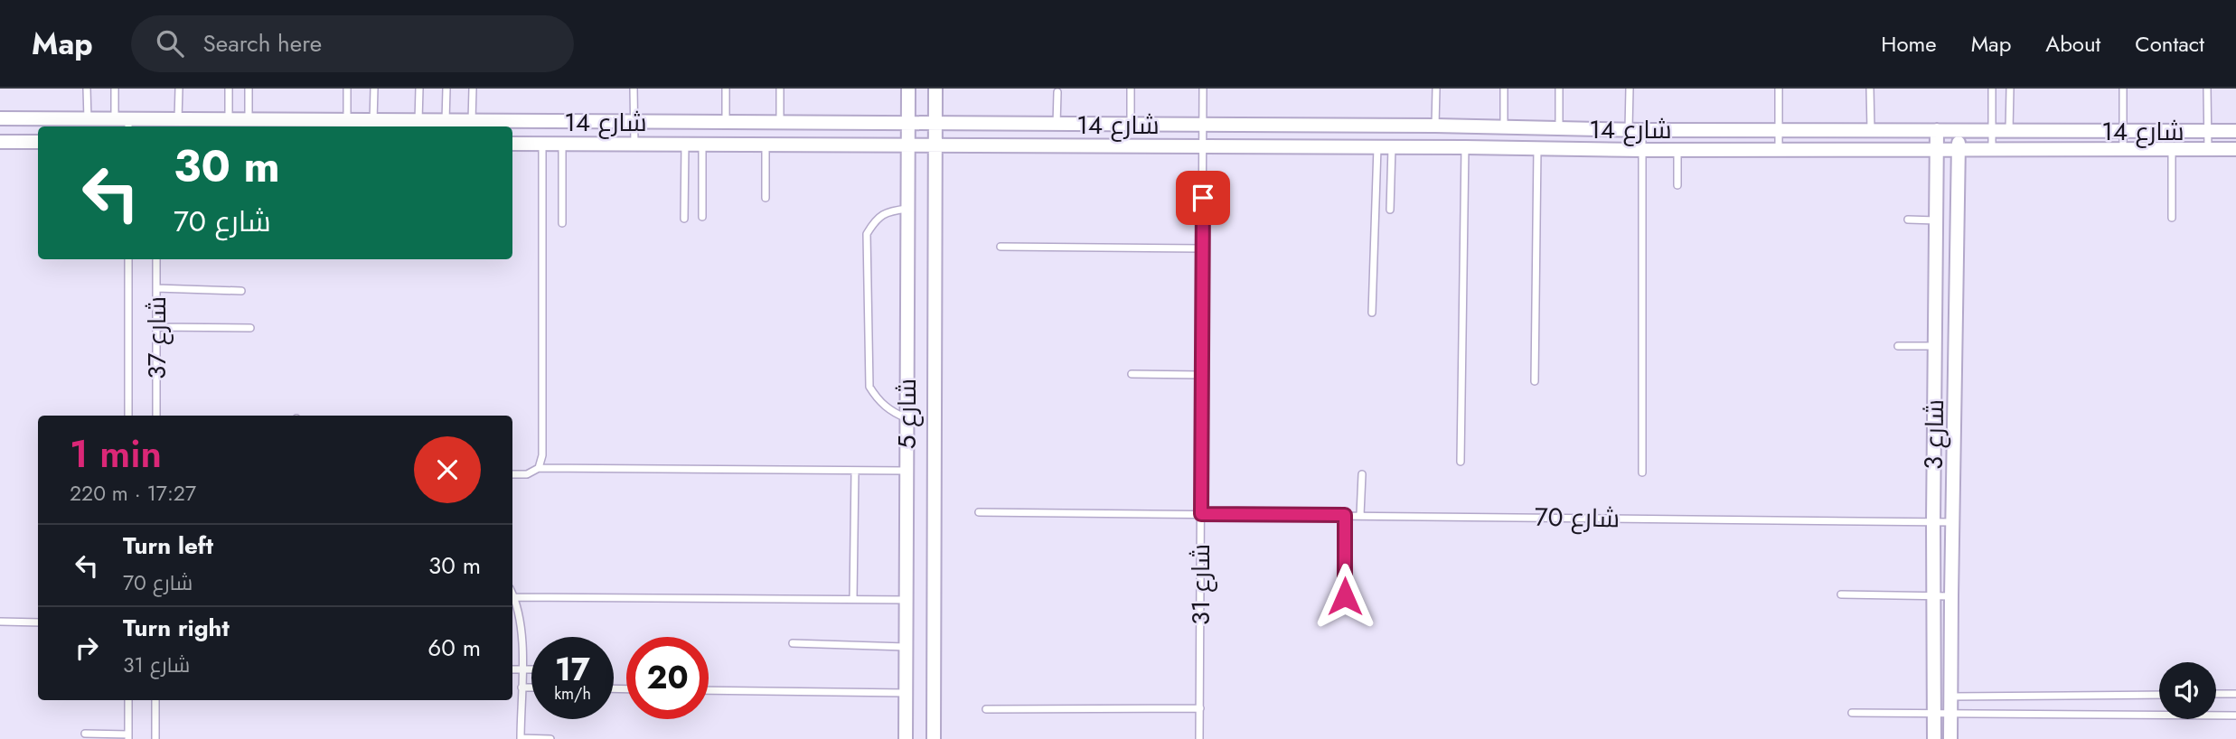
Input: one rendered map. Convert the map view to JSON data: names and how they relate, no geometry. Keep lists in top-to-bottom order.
{
  "streets": {
    "street": ["شارع 14", "شارع 5", "شارع 3"],
    "lane": ["شارع 37", "شارع 70", "شارع 31"]
  },
  "crossings": [
    ["شارع 14", "شارع 5"],
    ["شارع 14", "شارع 3"],
    ["شارع 14", "شارع 31"],
    ["شارع 3", "شارع 70"],
    ["شارع 70", "شارع 31"]
  ],
  "page": {
    "header": "Map",
    "search": "Search here",
    "nav": [
      "Home",
      "Map",
      "About",
      "Contact"
    ],
    "turn": ["30 m", "شارع 70"],
    "heading": ["1 min", "220 m · 17:27"],
    "list": [
      {
        "name": "Turn left",
        "note": "شارع 70",
        "value": "30 m"
      },
      {
        "name": "Turn right",
        "note": "شارع 31",
        "value": "60 m"
      }
    ],
    "speed": "17 km/h",
    "limit": "20"
  }
}
